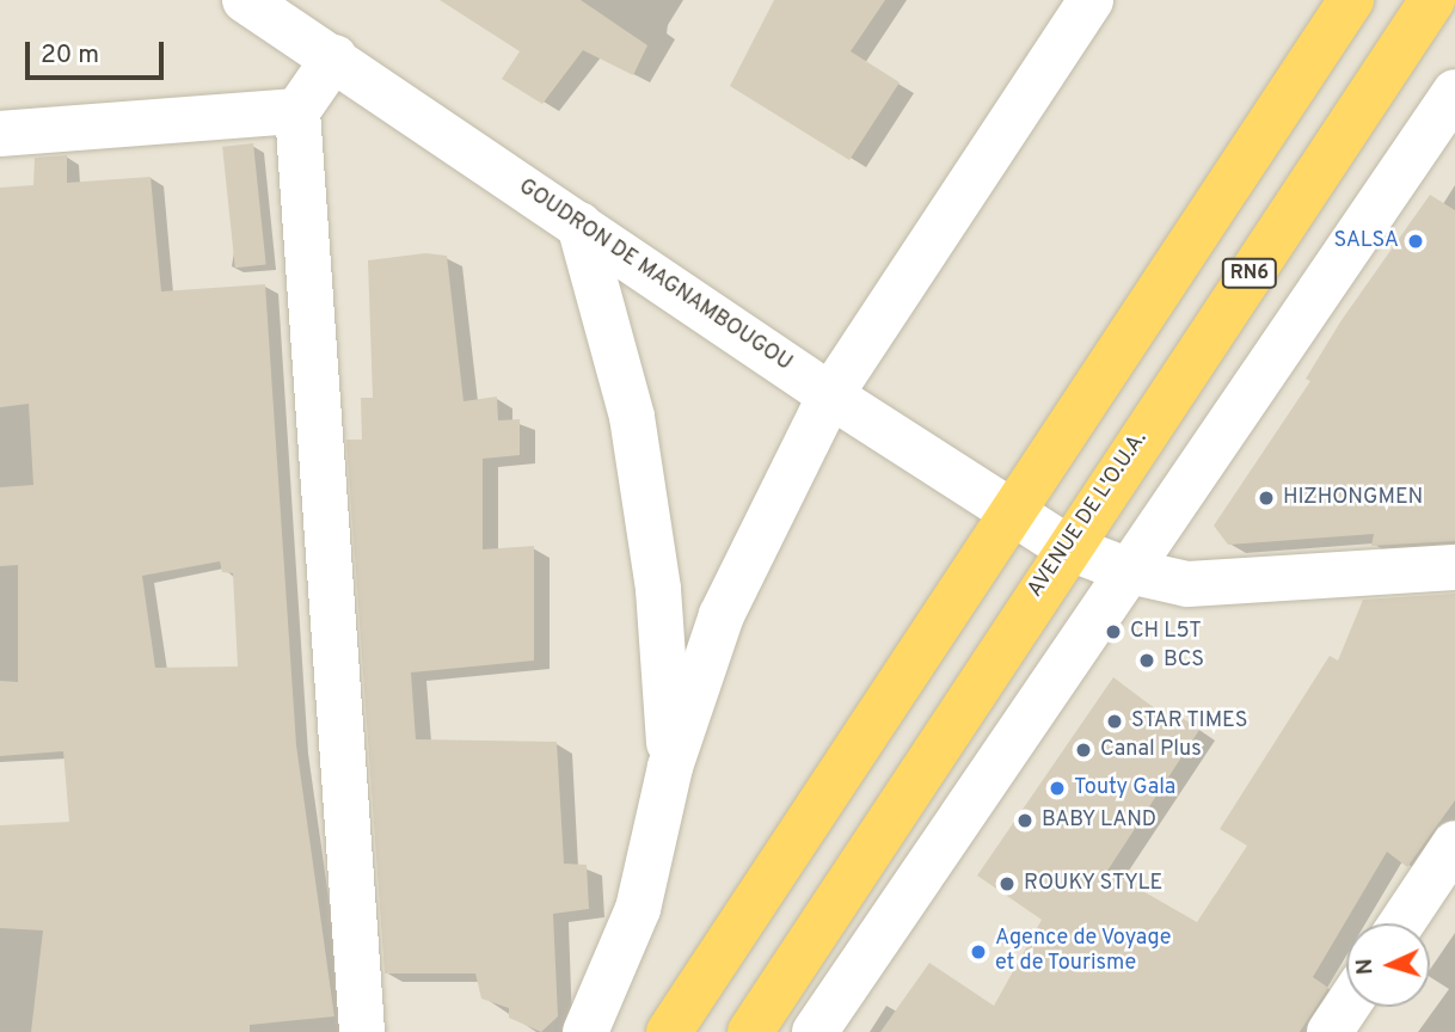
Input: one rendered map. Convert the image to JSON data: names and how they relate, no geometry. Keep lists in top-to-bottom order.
{
  "streets": {
    "highway": ["RN6", "AVENUE DE L'O.U.A."],
    "street": ["GOUDRON DE MAGNAMBOUGOU"]
  },
  "crossings": [
    ["GOUDRON DE MAGNAMBOUGOU", "AVENUE DE L'O.U.A."]
  ],
  "places": [
    "SALSA",
    "HIZHONGMEN",
    "CH L5T",
    "BCS",
    "STAR TIMES",
    "Canal Plus",
    "Touty Gala",
    "BABY LAND",
    "ROUKY STYLE",
    "Agence de Voyage et de Tourisme"
  ],
  "scale_bar": "20 m",
  "north": "left"
}
